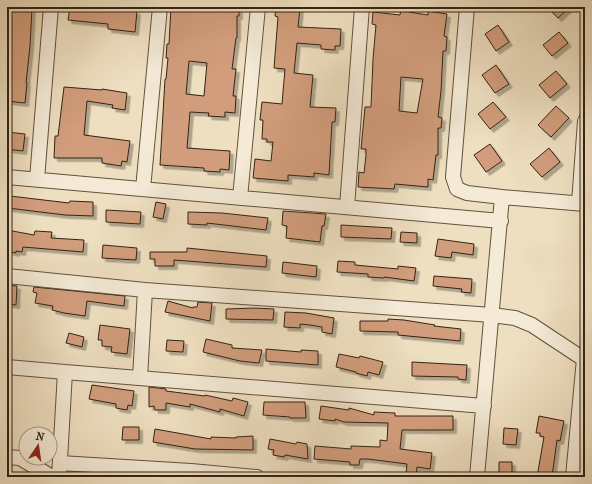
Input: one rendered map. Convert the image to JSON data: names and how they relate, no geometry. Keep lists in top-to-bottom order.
{
  "north": "top"
}
